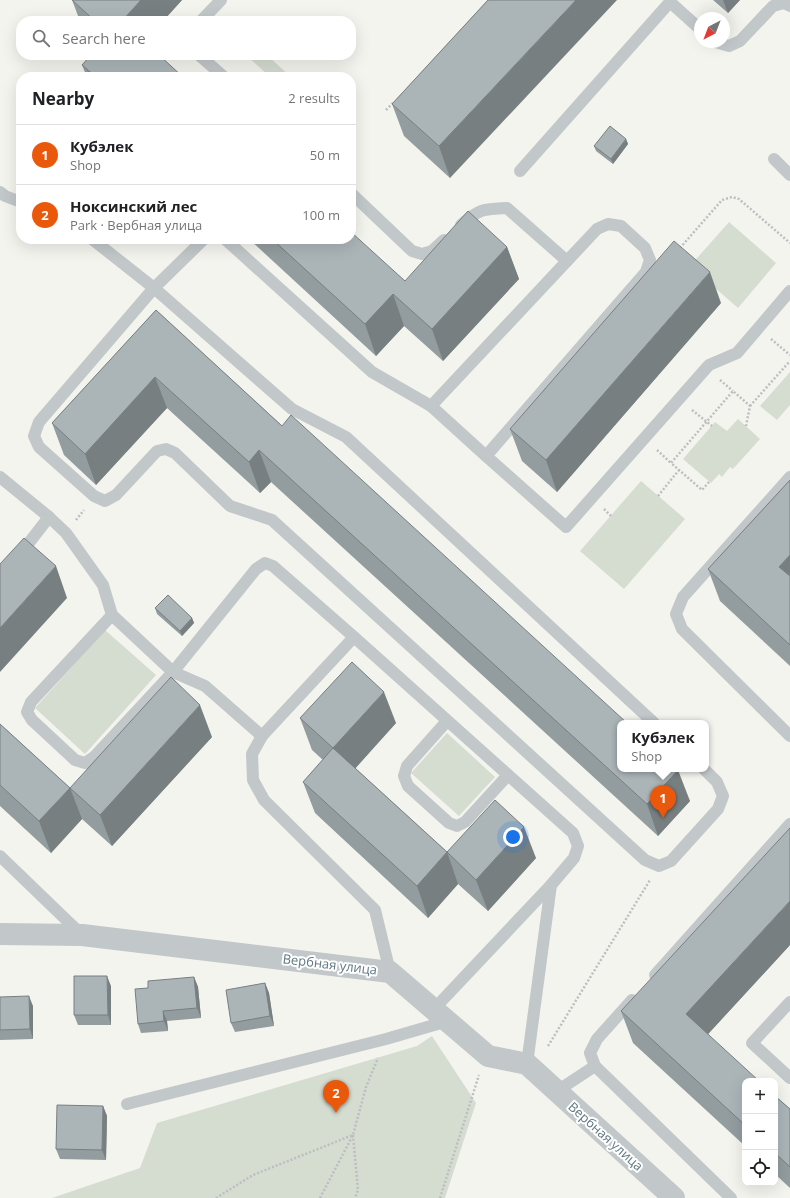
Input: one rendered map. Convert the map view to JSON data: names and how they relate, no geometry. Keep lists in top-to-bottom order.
{
  "streets": {
    "street": ["Вербная улица"]
  },
  "north": "bottom left",
  "page": {
    "search": "Search here",
    "heading": ["Nearby", "2 results"],
    "list": [
      {
        "mark": "1",
        "name": "Кубэлек",
        "note": "Shop",
        "value": "50 m"
      },
      {
        "mark": "2",
        "name": "Ноксинский лес",
        "note": "Park · Вербная улица",
        "value": "100 m"
      }
    ],
    "popup": ["Кубэлек", "Shop"],
    "pins": ["1", "2"],
    "map_buttons": ["+", "−"]
  }
}
